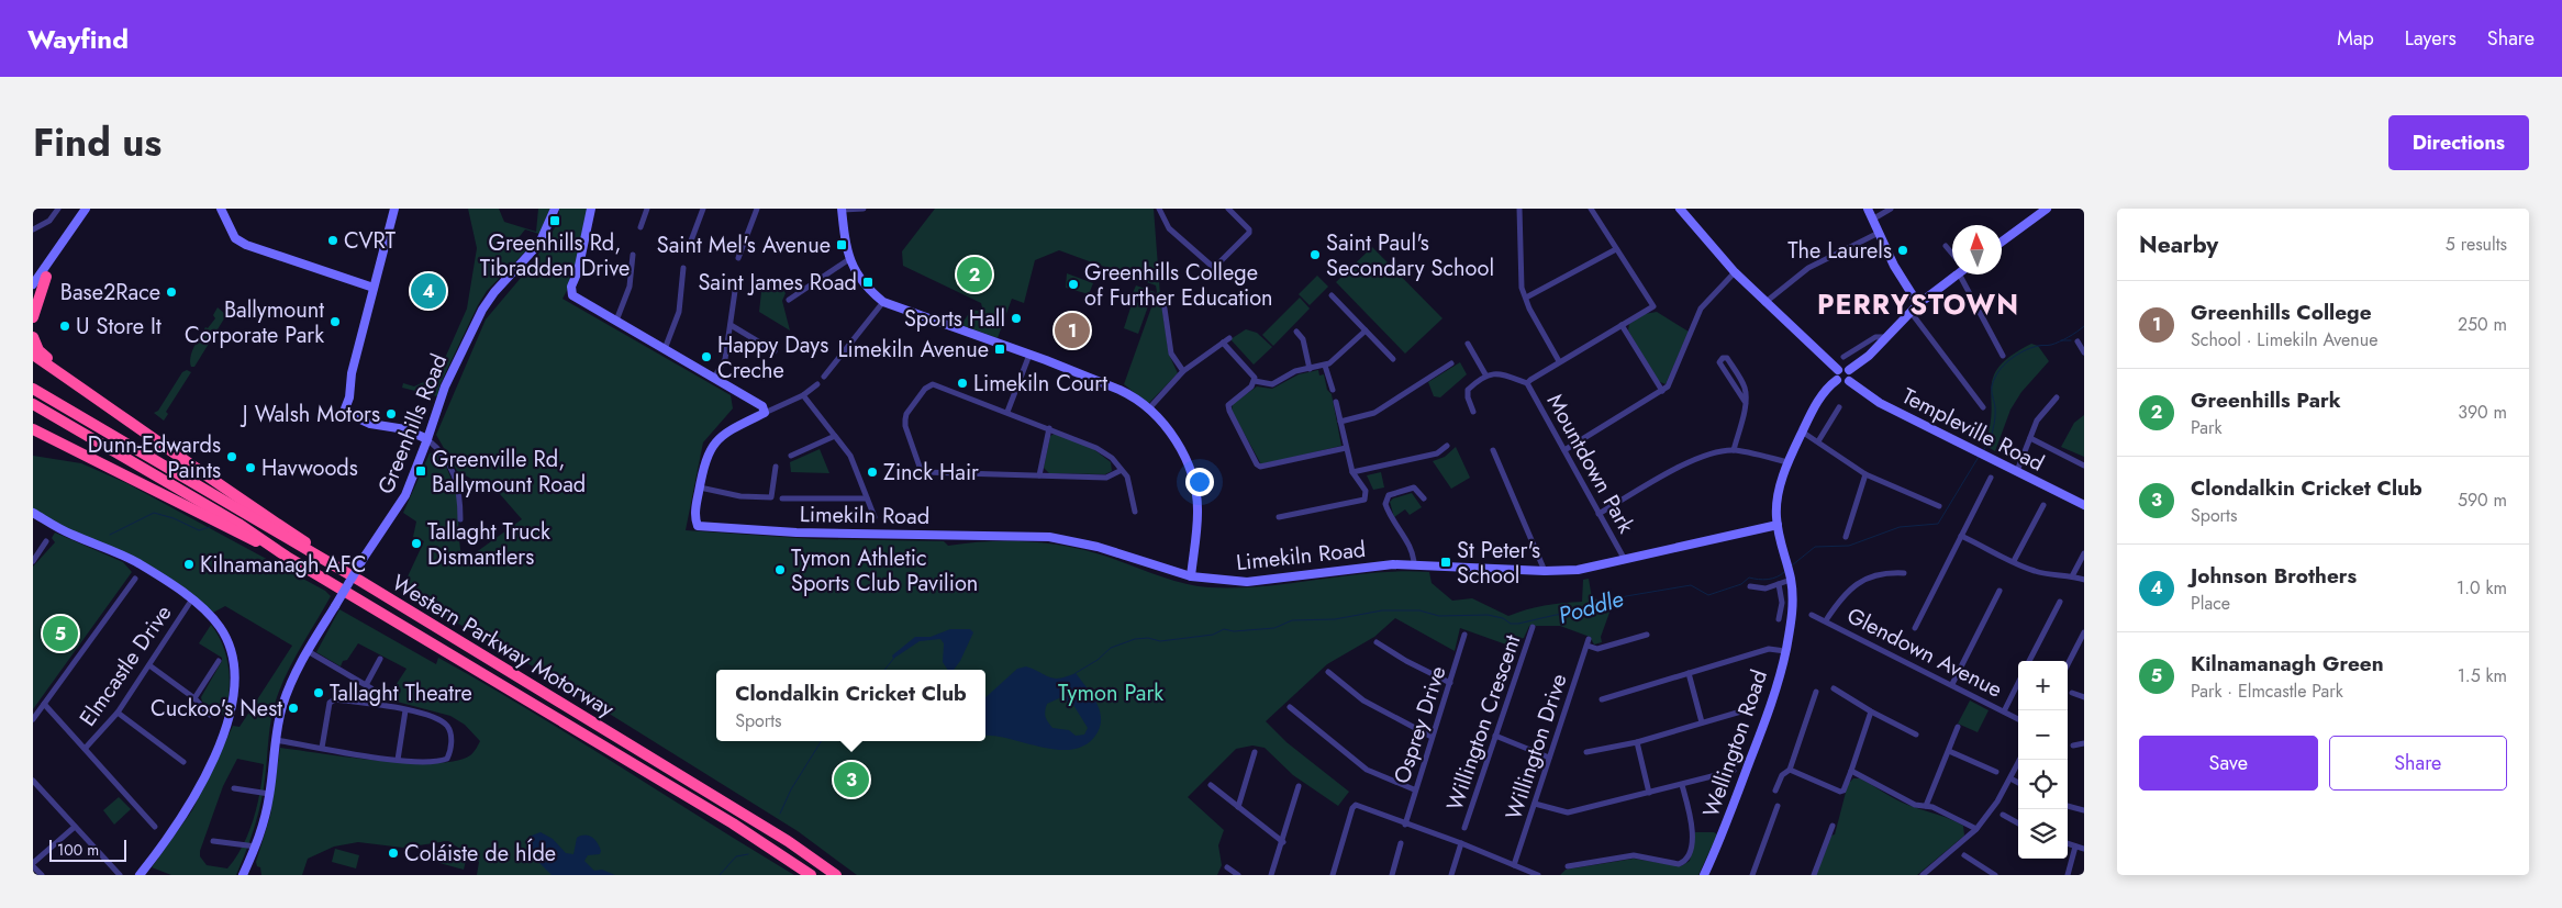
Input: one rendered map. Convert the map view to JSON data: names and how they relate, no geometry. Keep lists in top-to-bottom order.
{
  "streets": {
    "highway": ["Western Parkway Motorway"],
    "street": [
      "Greenhills Road",
      "Templeville Road",
      "Mountdown Park",
      "Limekiln Road",
      "Glendown Avenue",
      "Elmcastle Drive",
      "Willington Crescent",
      "Osprey Drive",
      "Wellington Road",
      "Willington Drive"
    ]
  },
  "crossings": [
    ["Templeville Road", "Wellington Road"],
    ["Mountdown Park", "Limekiln Road"],
    ["Limekiln Road", "Wellington Road"]
  ],
  "districts": ["PERRYSTOWN"],
  "water": ["Poddle"],
  "parks": ["Tymon Park"],
  "places": {
    "transit": [
      "Greenhills Rd, Tibradden Drive",
      "Saint Mel's Avenue",
      "Saint James Road",
      "Limekiln Avenue",
      "Greenville Rd, Ballymount Road",
      "St Peter's School"
    ],
    "other": [
      "CVRT",
      "The Laurels",
      "Saint Paul's Secondary School",
      "Greenhills College of Further Education",
      "Base2Race",
      "Sports Hall",
      "Ballymount Corporate Park",
      "U Store It",
      "Happy Days Creche",
      "Limekiln Court",
      "J Walsh Motors",
      "Dunn-Edwards Paints",
      "Havwoods",
      "Zinck Hair",
      "Tallaght Truck Dismantlers",
      "Kilnamanagh AFC",
      "Tymon Athletic Sports Club Pavilion",
      "Tallaght Theatre",
      "Cuckoo's Nest",
      "Coláiste de hÍde"
    ]
  },
  "scale_bar": "100 m",
  "north": "top",
  "page": {
    "header": "Wayfind",
    "nav": ["Map", "Layers", "Share"],
    "title": "Find us",
    "buttons": [
      "Directions",
      ["Save", "Share"]
    ],
    "heading": ["Nearby", "5 results"],
    "pins": [
      "2",
      "4",
      "1",
      "5",
      "3"
    ],
    "list": [
      {
        "mark": "1",
        "name": "Greenhills College",
        "note": "School · Limekiln Avenue",
        "value": "250 m"
      },
      {
        "mark": "2",
        "name": "Greenhills Park",
        "note": "Park",
        "value": "390 m"
      },
      {
        "mark": "3",
        "name": "Clondalkin Cricket Club",
        "note": "Sports",
        "value": "590 m"
      },
      {
        "mark": "4",
        "name": "Johnson Brothers",
        "note": "Place",
        "value": "1.0 km"
      },
      {
        "mark": "5",
        "name": "Kilnamanagh Green",
        "note": "Park · Elmcastle Park",
        "value": "1.5 km"
      }
    ],
    "map_buttons": ["+", "−"],
    "popup": ["Clondalkin Cricket Club", "Sports"],
    "scale": "100 m"
  }
}
